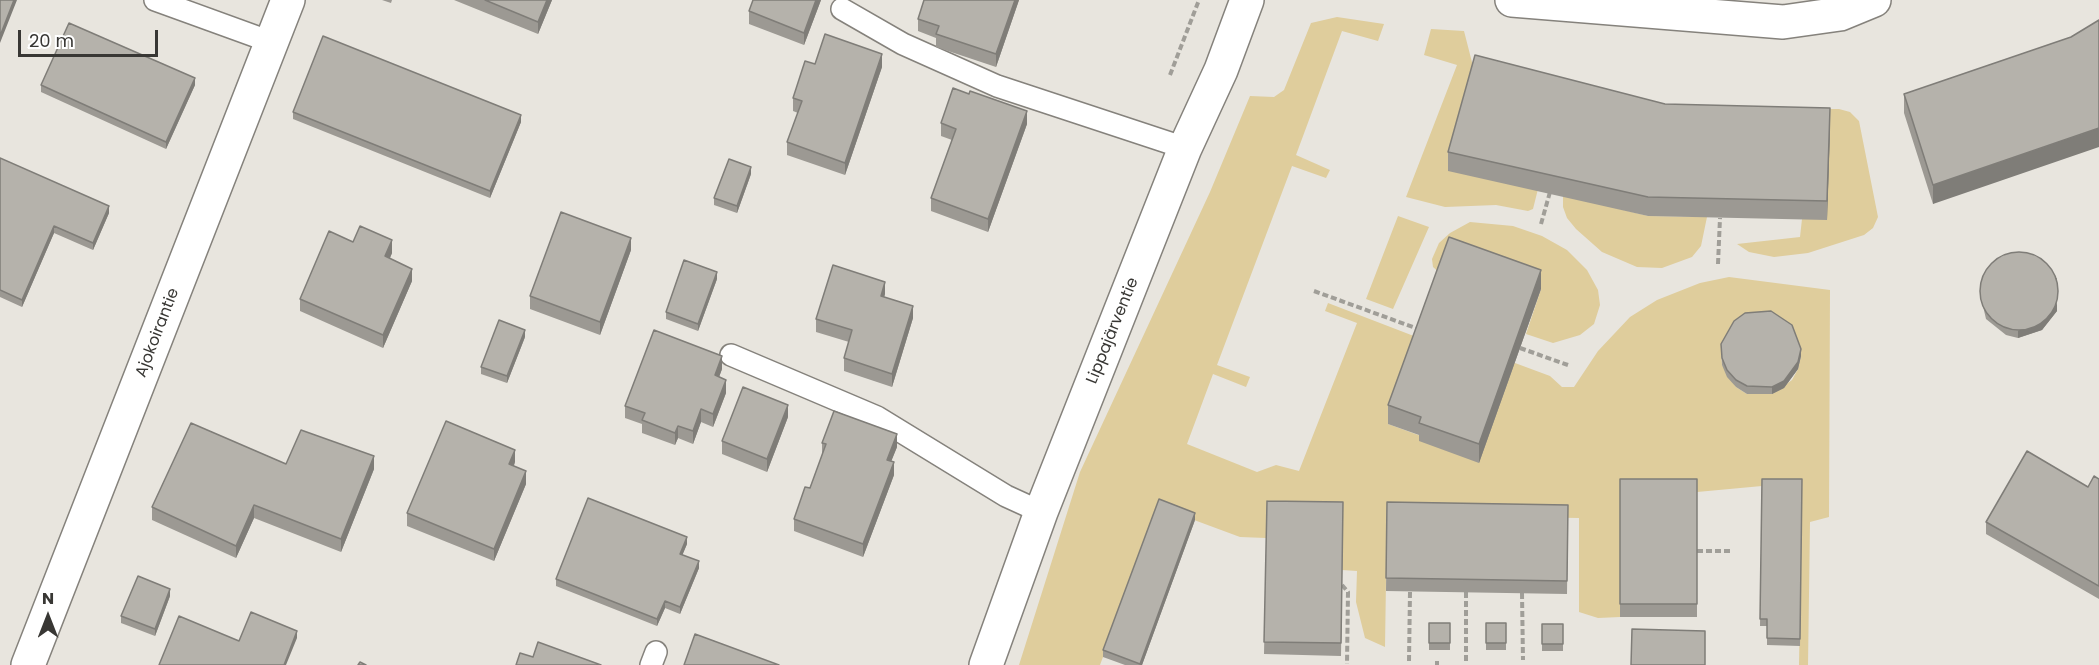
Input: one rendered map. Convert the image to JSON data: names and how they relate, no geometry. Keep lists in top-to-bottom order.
{
  "streets": {
    "street": ["Lippajärventie", "Ajokoirantie"]
  },
  "scale_bar": "20 m",
  "north": "top"
}
